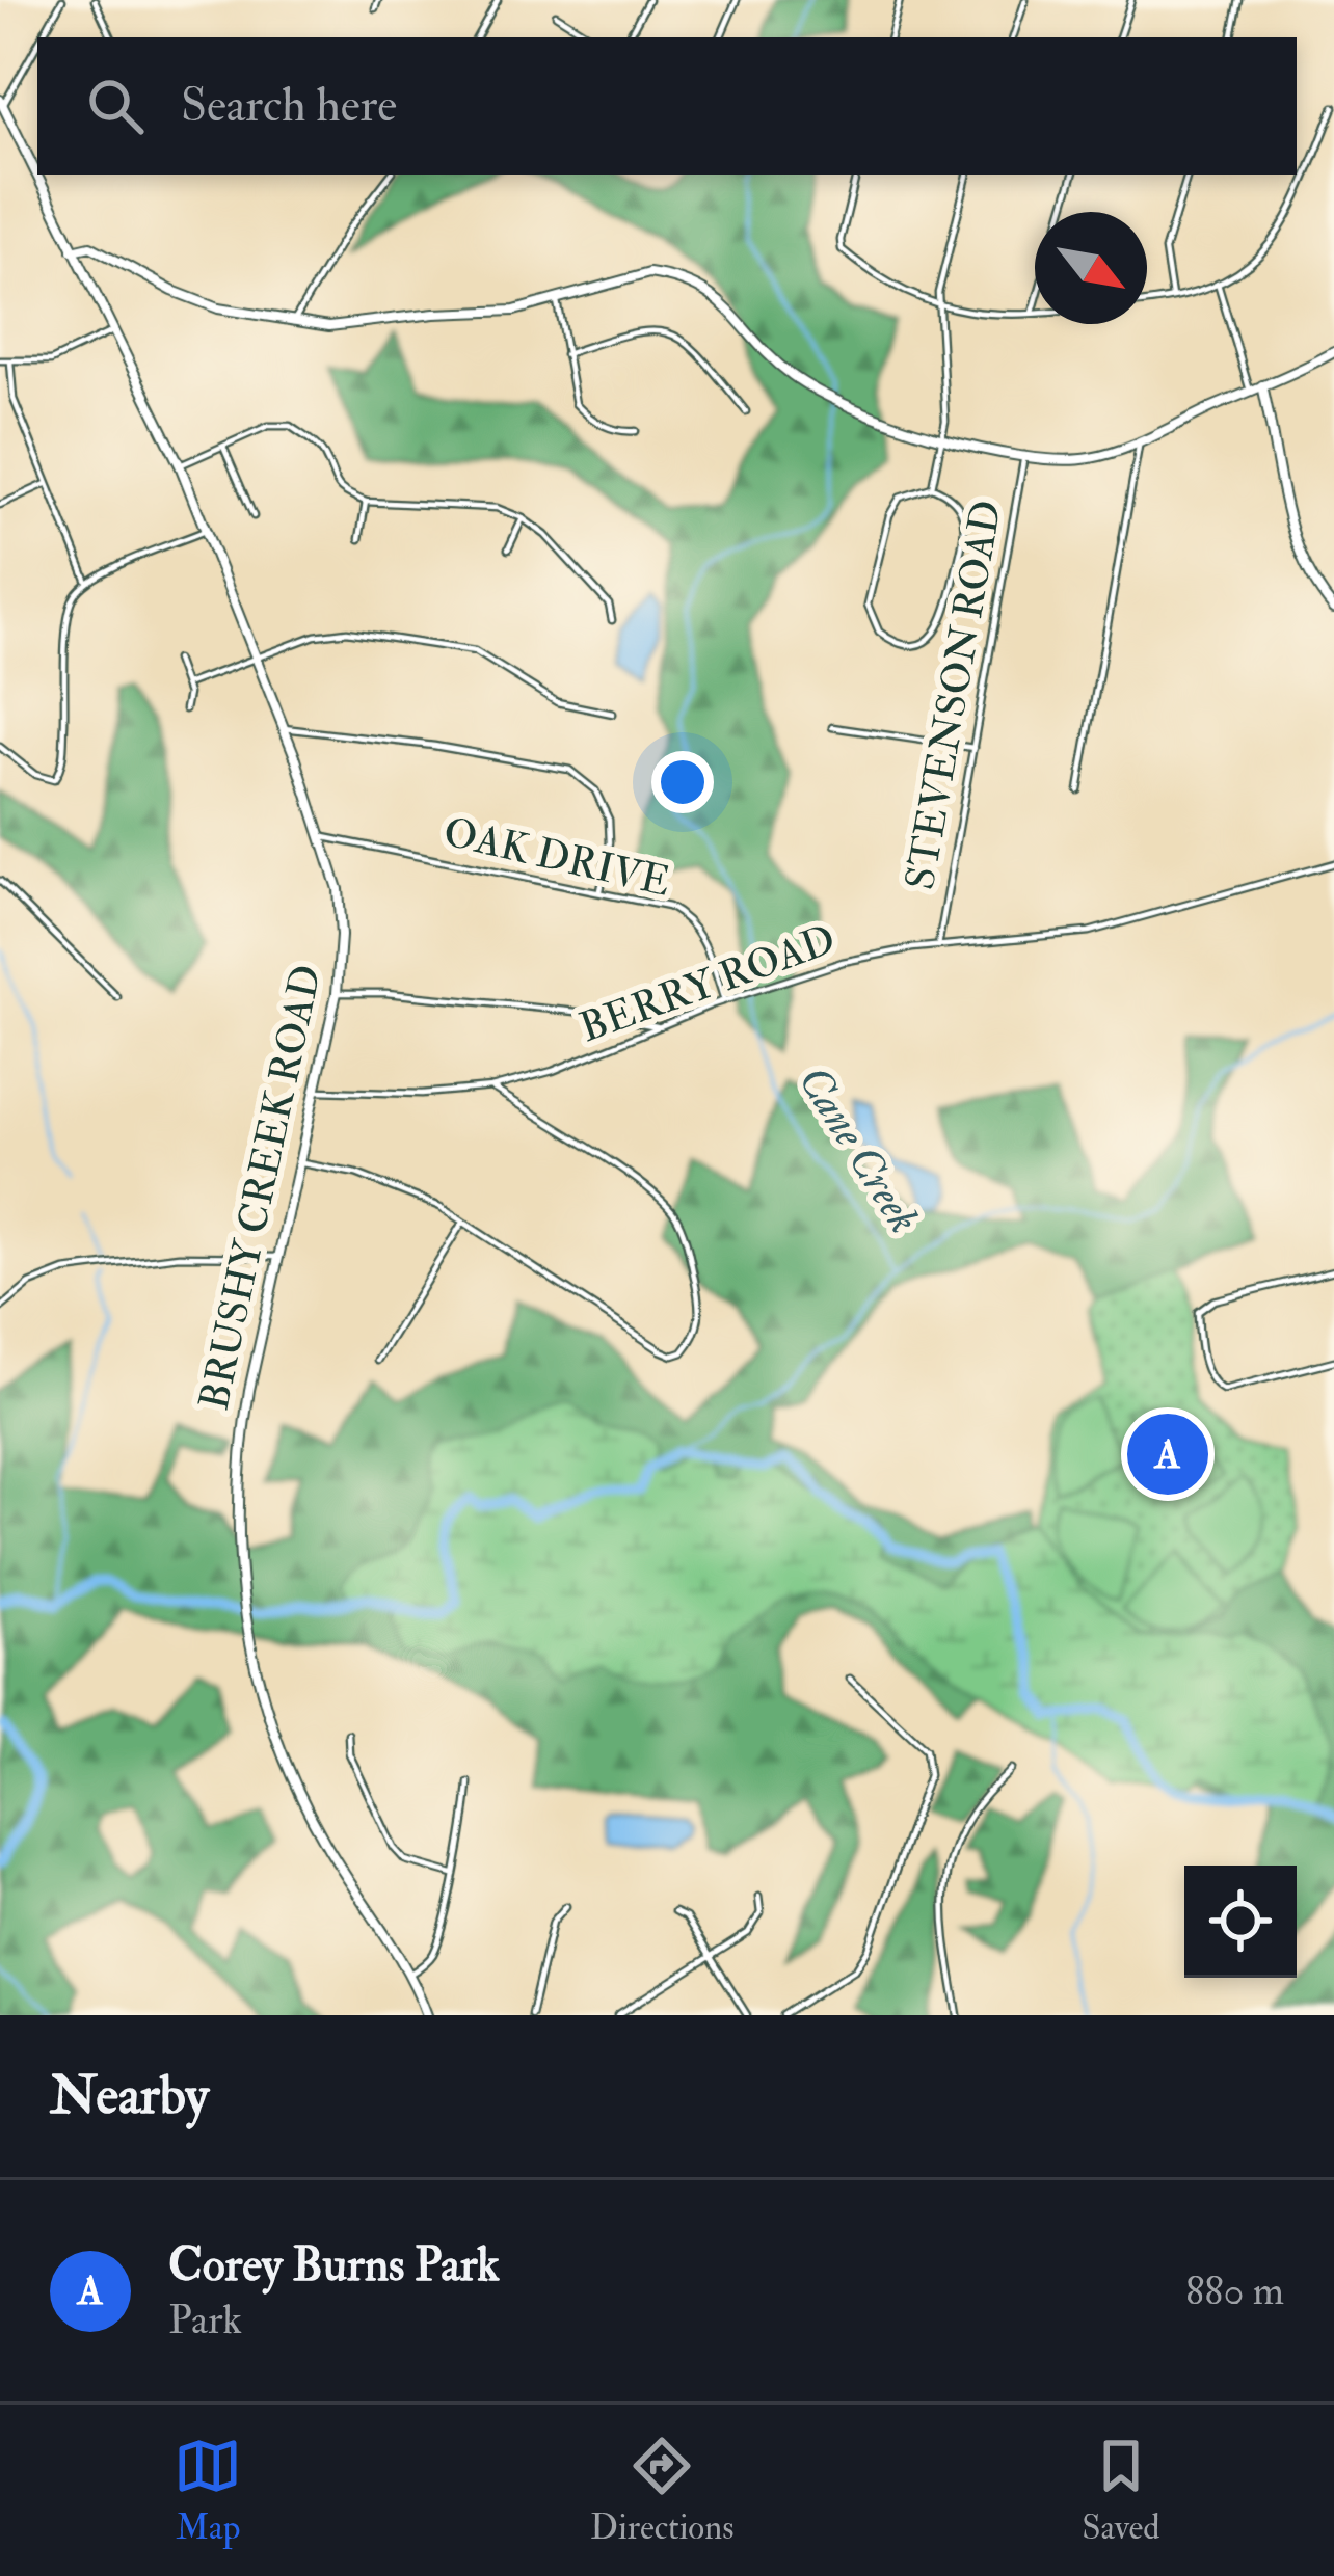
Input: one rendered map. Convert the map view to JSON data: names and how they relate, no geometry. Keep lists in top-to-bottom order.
{
  "streets": {
    "main road": ["BRUSHY CREEK ROAD"],
    "street": ["STEVENSON ROAD", "OAK DRIVE", "BERRY ROAD"]
  },
  "crossings": [
    ["STEVENSON ROAD", "BERRY ROAD"],
    ["OAK DRIVE", "BERRY ROAD"],
    ["OAK DRIVE", "BRUSHY CREEK ROAD"],
    ["BERRY ROAD", "BRUSHY CREEK ROAD"]
  ],
  "water": ["Cane Creek"],
  "north": "bottom right",
  "page": {
    "search": "Search here",
    "pins": "A",
    "heading": "Nearby",
    "list": [
      {
        "mark": "A",
        "name": "Corey Burns Park",
        "note": "Park",
        "value": "880 m"
      }
    ],
    "nav": ["Map", "Directions", "Saved"]
  }
}
